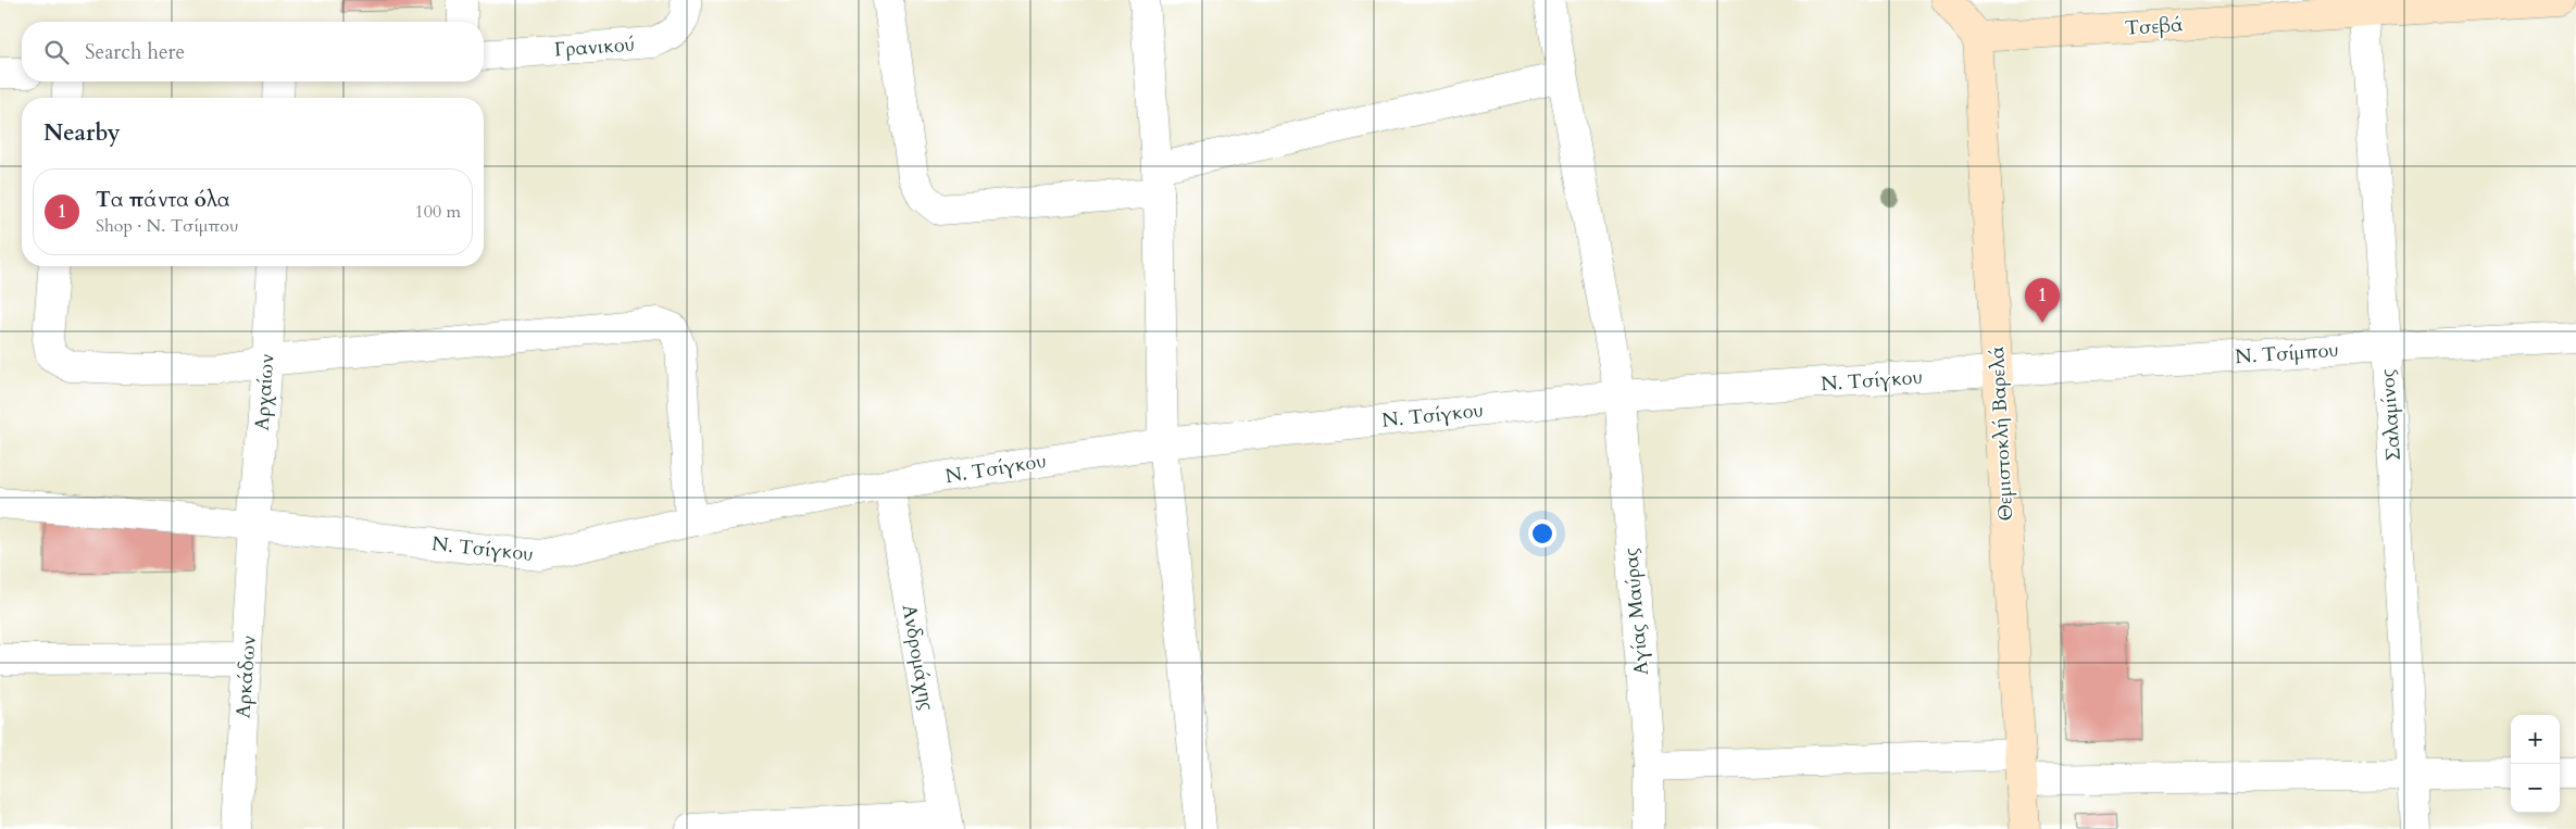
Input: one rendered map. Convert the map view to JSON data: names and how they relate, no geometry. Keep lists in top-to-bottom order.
{
  "streets": {
    "street": [
      "Τσεβά",
      "Γρανικού",
      "N. Τσίμπου",
      "Ν. Τσίγκου",
      "Αρχαίων",
      "Σαλαμίνος",
      "Θεμιστοκλή Βαρελά",
      "Αγίας Μαύρας",
      "Ανδρομάχης",
      "Αρκάδων"
    ]
  },
  "crossings": [
    ["Τσεβά", "Σαλαμίνος"],
    ["Τσεβά", "Θεμιστοκλή Βαρελά"],
    ["N. Τσίμπου", "Ν. Τσίγκου"],
    ["N. Τσίμπου", "Σαλαμίνος"],
    ["N. Τσίμπου", "Θεμιστοκλή Βαρελά"],
    ["Ν. Τσίγκου", "Αρχαίων"],
    ["Ν. Τσίγκου", "Θεμιστοκλή Βαρελά"],
    ["Ν. Τσίγκου", "Αγίας Μαύρας"],
    ["Ν. Τσίγκου", "Ανδρομάχης"],
    ["Ν. Τσίγκου", "Αρκάδων"],
    ["Αρχαίων", "Αρκάδων"]
  ],
  "page": {
    "search": "Search here",
    "heading": "Nearby",
    "list": [
      {
        "mark": "1",
        "name": "Τα πάντα όλα",
        "note": "Shop · N. Τσίμπου",
        "value": "100 m"
      }
    ],
    "pins": "1",
    "map_buttons": ["+", "−"]
  }
}
